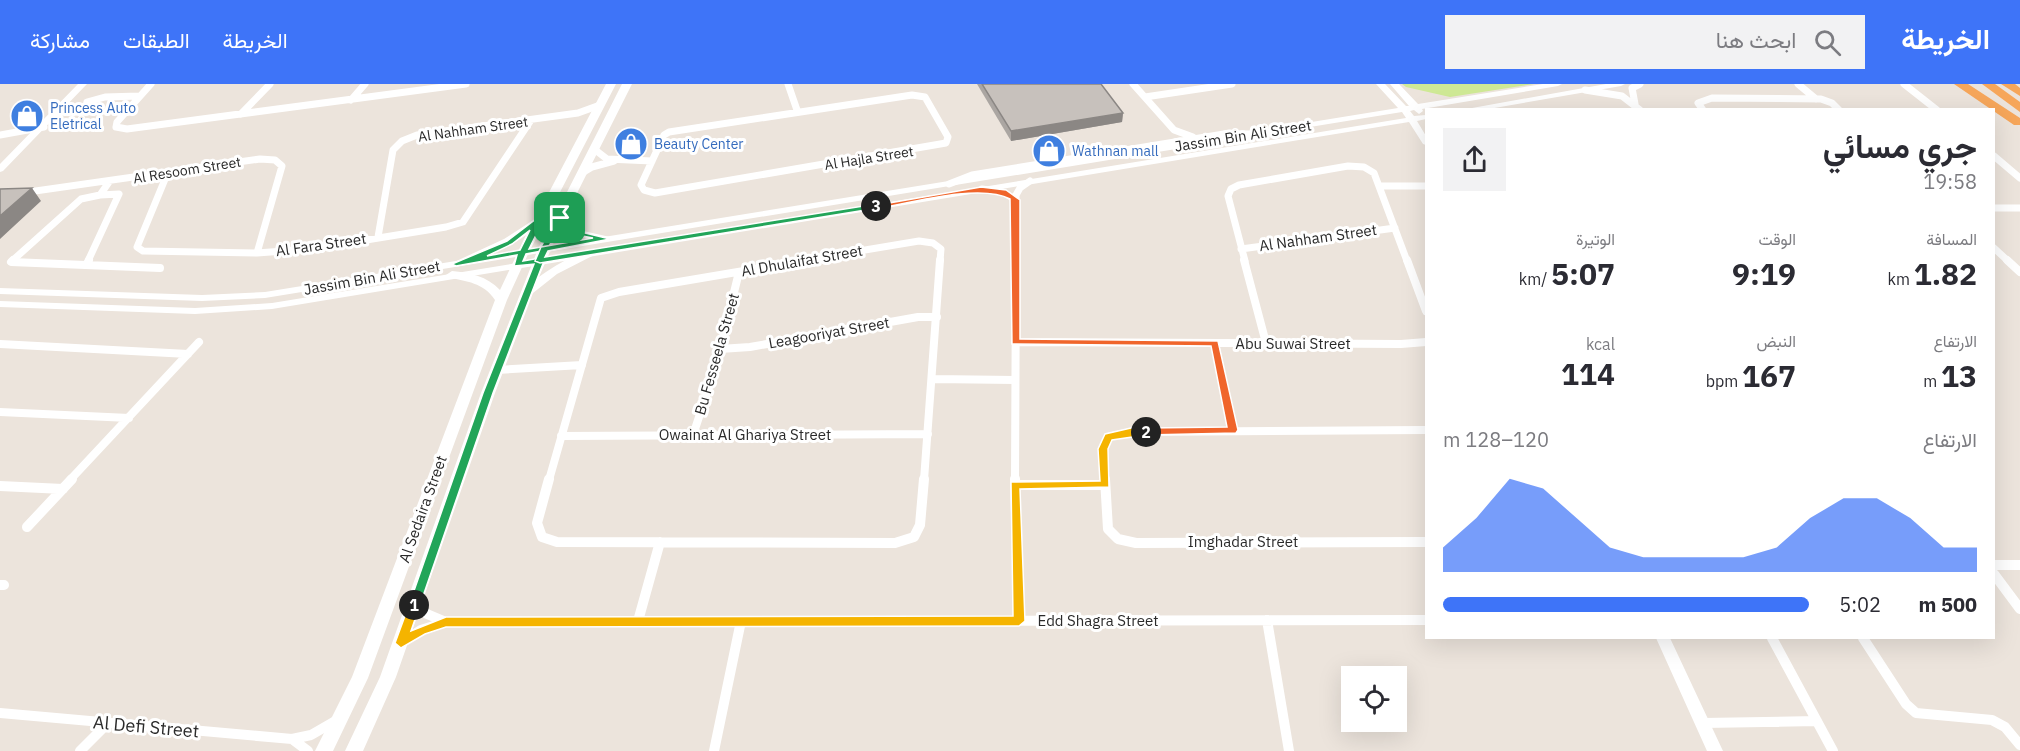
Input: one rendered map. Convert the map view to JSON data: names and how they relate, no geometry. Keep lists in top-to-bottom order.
{
  "streets": {
    "main road": ["Al Sedaira Street"],
    "street": [
      "Al Nahham Street",
      "Jassim Bin Ali Street",
      "Al Hajla Street",
      "Al Resoom Street",
      "Al Fara Street",
      "Al Dhulaifat Street",
      "Leagooriyat Street",
      "Abu Suwai Street",
      "Bu Fesseela Street",
      "Owainat Al Ghariya Street",
      "Imghadar Street",
      "Edd Shagra Street",
      "Al Defi Street"
    ]
  },
  "crossings": [
    ["Al Nahham Street", "Al Fara Street"],
    ["Al Nahham Street", "Al Sedaira Street"],
    ["Jassim Bin Ali Street", "Al Sedaira Street"],
    ["Al Resoom Street", "Al Fara Street"],
    ["Al Dhulaifat Street", "Leagooriyat Street"],
    ["Al Dhulaifat Street", "Bu Fesseela Street"],
    ["Al Dhulaifat Street", "Owainat Al Ghariya Street"],
    ["Leagooriyat Street", "Bu Fesseela Street"],
    ["Bu Fesseela Street", "Owainat Al Ghariya Street"],
    ["Al Sedaira Street", "Edd Shagra Street"],
    ["Al Sedaira Street", "Al Defi Street"]
  ],
  "places": {
    "shop": ["Princess Auto Eletrical", "Beauty Center", "Wathnan mall"]
  },
  "page": {
    "header": "الخريطة",
    "search": "ابحث هنا",
    "nav": ["الخريطة", "الطبقات", "مشاركة"],
    "heading": ["جري مسائي", "19:58"],
    "pins": ["3", "2", "1"],
    "stats": [
      ["المسافة", "1.82 km"],
      ["الوقت", "9:19"],
      ["الوتيرة", "5:07 /km"],
      ["الارتفاع", "13 m"],
      ["النبض", "167 bpm"],
      ["kcal", "114"]
    ],
    "chart": ["الارتفاع", "120–128 m"],
    "list": [
      {
        "name": "500 m",
        "note": "5:02"
      }
    ]
  }
}
